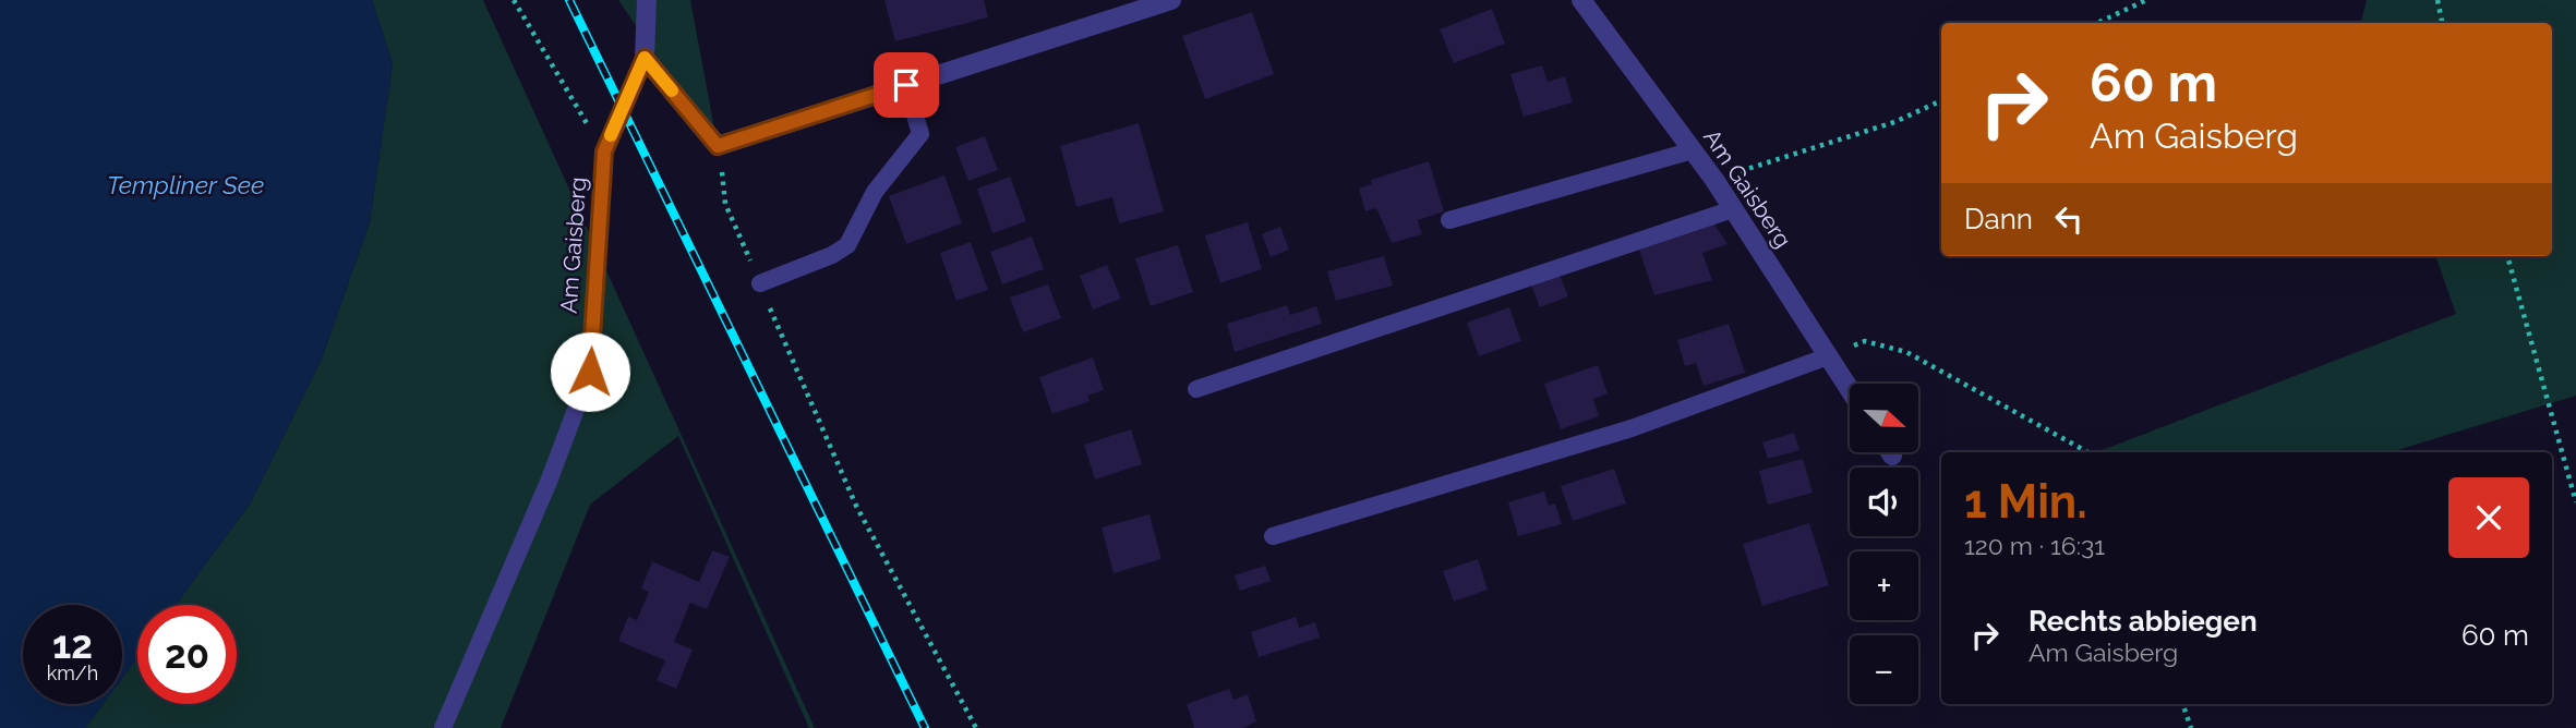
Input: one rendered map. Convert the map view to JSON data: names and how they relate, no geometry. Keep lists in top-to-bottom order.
{
  "streets": {
    "street": ["Am Gaisberg"]
  },
  "water": ["Templiner See"],
  "north": "right",
  "page": {
    "turn": ["60 m", "Am Gaisberg"],
    "then": "Dann",
    "map_buttons": ["+", "−"],
    "heading": ["1 Min.", "120 m · 16:31"],
    "list": [
      {
        "name": "Rechts abbiegen",
        "note": "Am Gaisberg",
        "value": "60 m"
      }
    ],
    "speed": "12 km/h",
    "limit": "20"
  }
}
